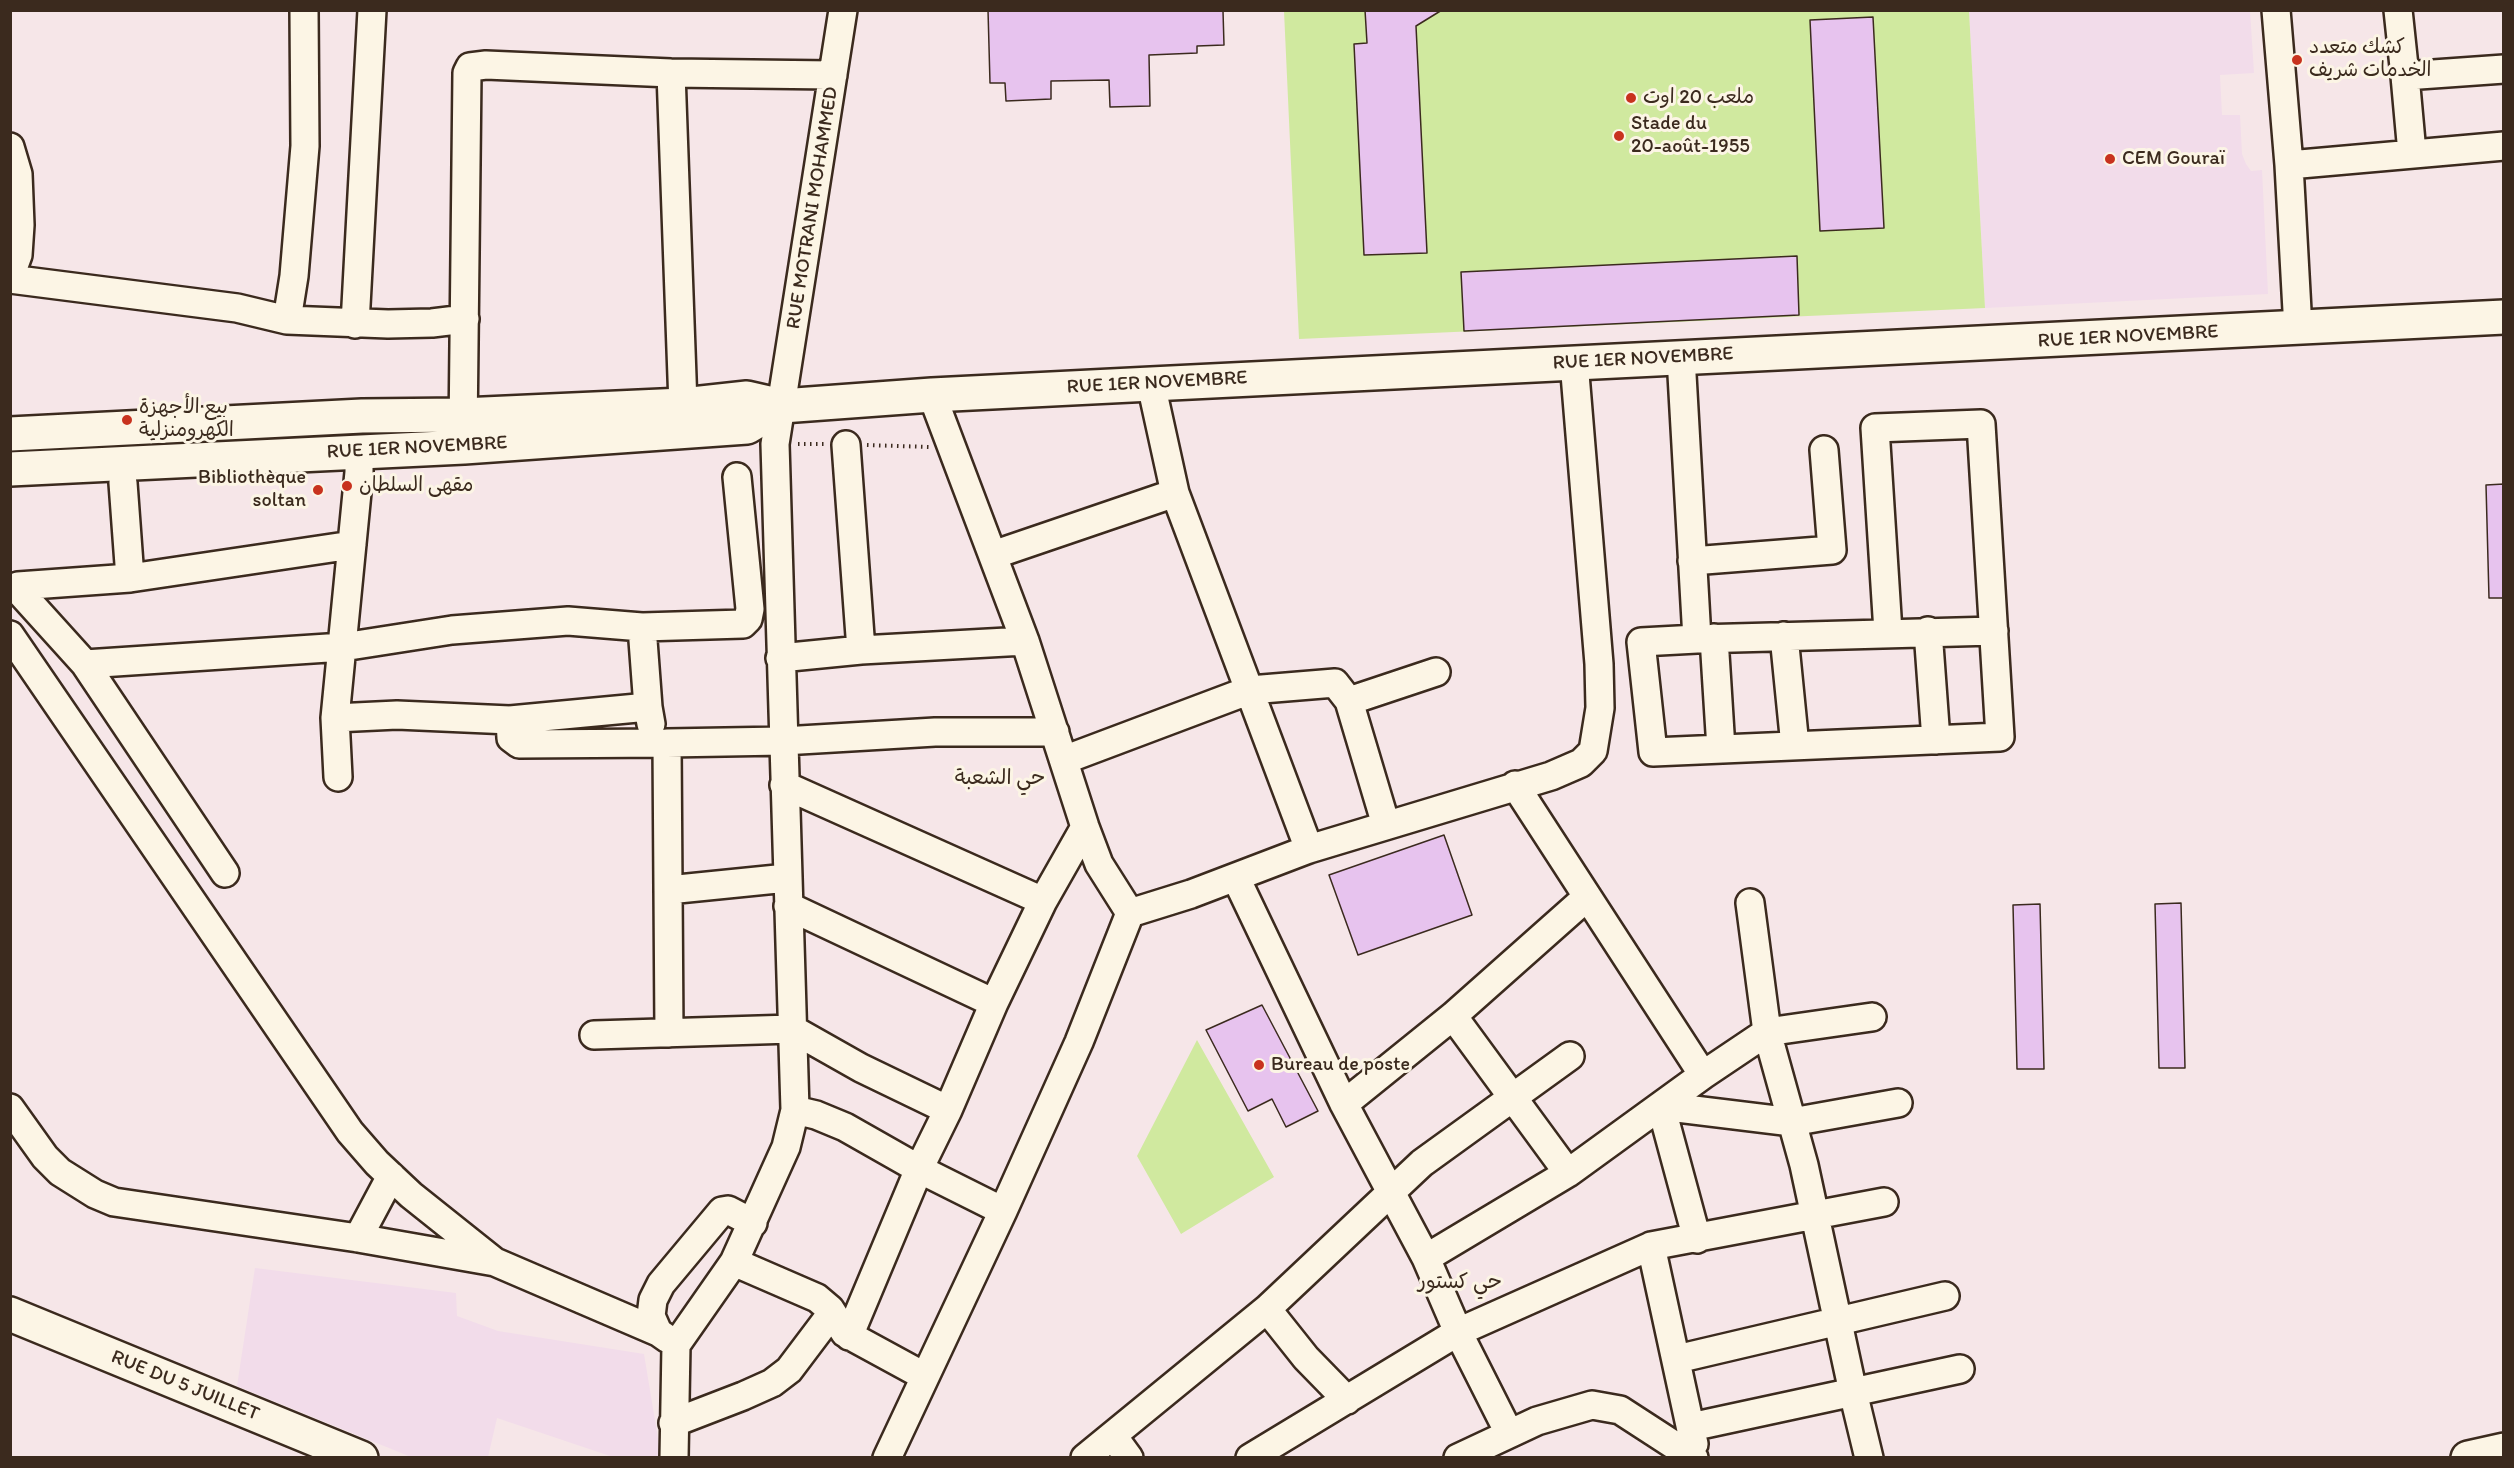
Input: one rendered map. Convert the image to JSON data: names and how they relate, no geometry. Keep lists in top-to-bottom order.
{
  "streets": {
    "main road": ["RUE 1ER NOVEMBRE", "RUE DU 5 JUILLET"],
    "street": ["RUE MOTRANI MOHAMMED"]
  },
  "crossings": [
    ["RUE MOTRANI MOHAMMED", "RUE 1ER NOVEMBRE"]
  ],
  "districts": ["حي الشعبة", "حي كستور"],
  "places": [
    "كشك متعدد الخدمات شريف",
    "ملعب 20 اوت",
    "Stade du 20-août-1955",
    "CEM Gouraï",
    "بيع الأجهزة الكهرومنزلية",
    "مقهى السلطان",
    "Bibliothèque soltan",
    "Bureau de poste"
  ]
}
